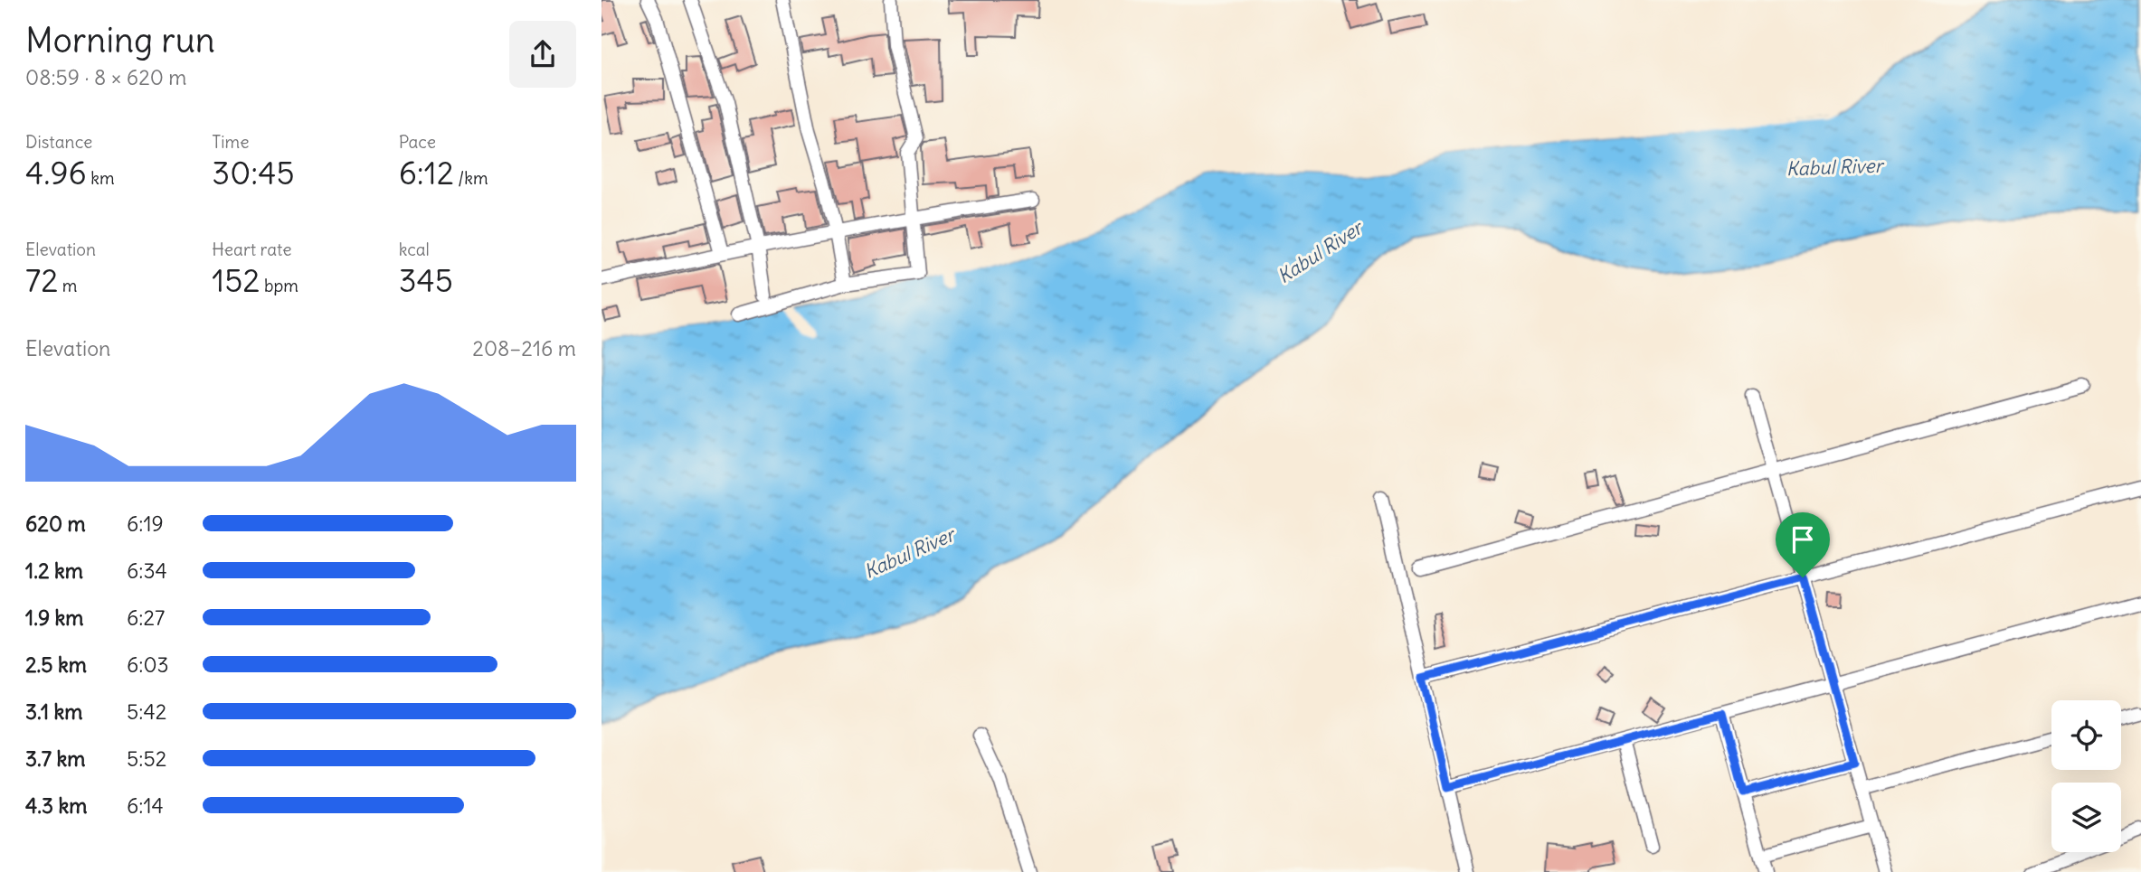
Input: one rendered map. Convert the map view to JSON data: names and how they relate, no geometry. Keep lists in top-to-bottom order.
{
  "water": ["Kabul River"],
  "page": {
    "heading": ["Morning run", "08:59 · 8 × 620 m"],
    "stats": [
      ["Distance", "4.96 km"],
      ["Time", "30:45"],
      ["Pace", "6:12 /km"],
      ["Elevation", "72 m"],
      ["Heart rate", "152 bpm"],
      ["kcal", "345"]
    ],
    "chart": ["Elevation", "208–216 m"],
    "list": [
      {
        "name": "620 m",
        "note": "6:19"
      },
      {
        "name": "1.2 km",
        "note": "6:34"
      },
      {
        "name": "1.9 km",
        "note": "6:27"
      },
      {
        "name": "2.5 km",
        "note": "6:03"
      },
      {
        "name": "3.1 km",
        "note": "5:42"
      },
      {
        "name": "3.7 km",
        "note": "5:52"
      },
      {
        "name": "4.3 km",
        "note": "6:14"
      }
    ]
  }
}
